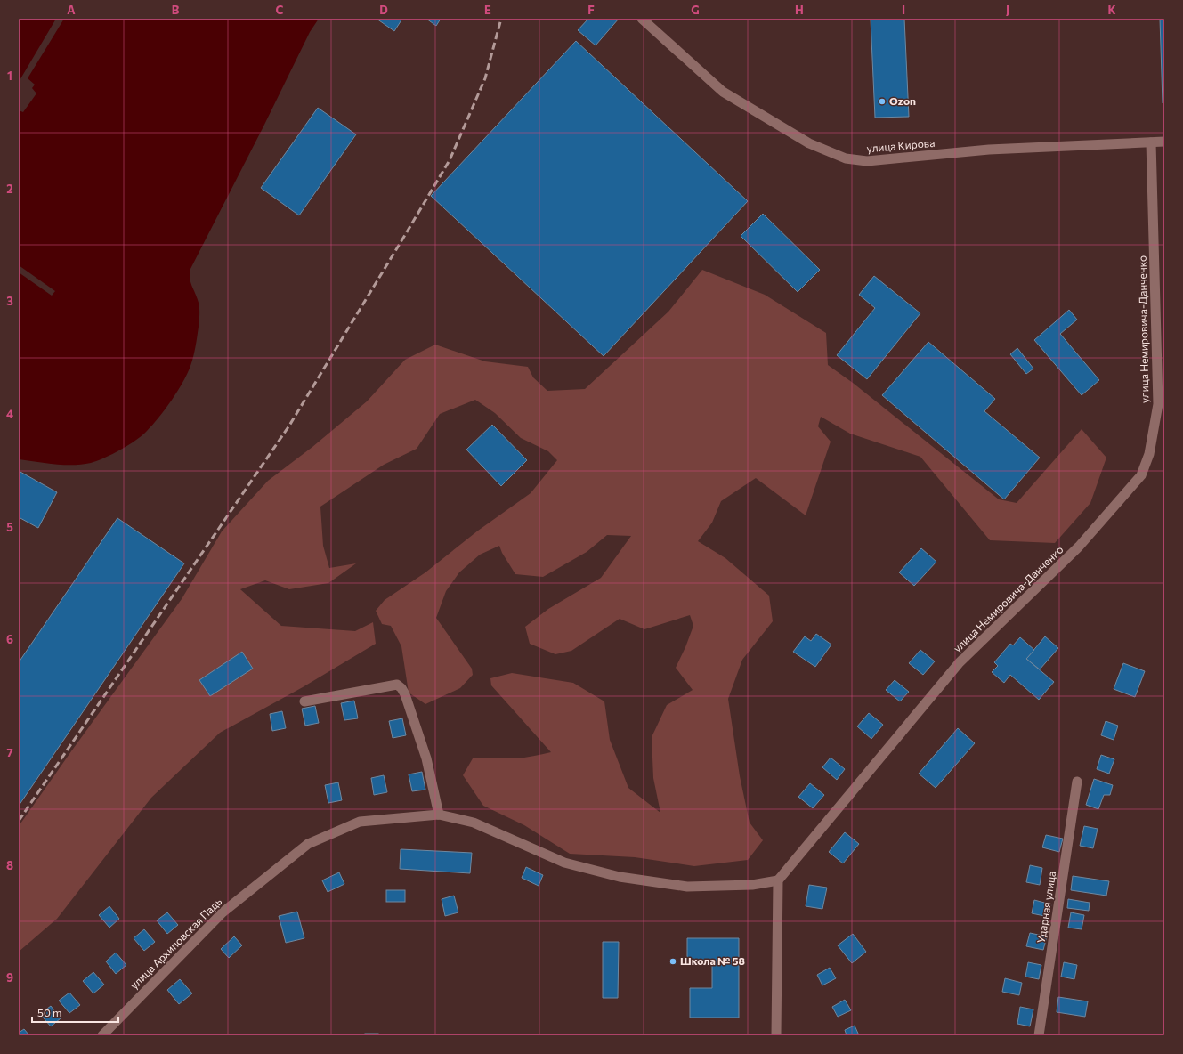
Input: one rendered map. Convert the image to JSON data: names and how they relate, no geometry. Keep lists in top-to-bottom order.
{
  "streets": {
    "street": [
      "улица Кирова",
      "улица Немировича-Данченко",
      "Ударная улица",
      "улица Архиповская Падь"
    ]
  },
  "crossings": [
    ["улица Кирова", "улица Немировича-Данченко"],
    ["улица Немировича-Данченко", "улица Архиповская Падь"]
  ],
  "places": ["Ozon", "Школа № 58"],
  "scale_bar": "50 m",
  "grid": {
    "columns": [
      "A",
      "B",
      "C",
      "D",
      "E",
      "F",
      "G",
      "H",
      "I",
      "J",
      "K"
    ],
    "rows": [
      "1",
      "2",
      "3",
      "4",
      "5",
      "6",
      "7",
      "8",
      "9"
    ]
  }
}
